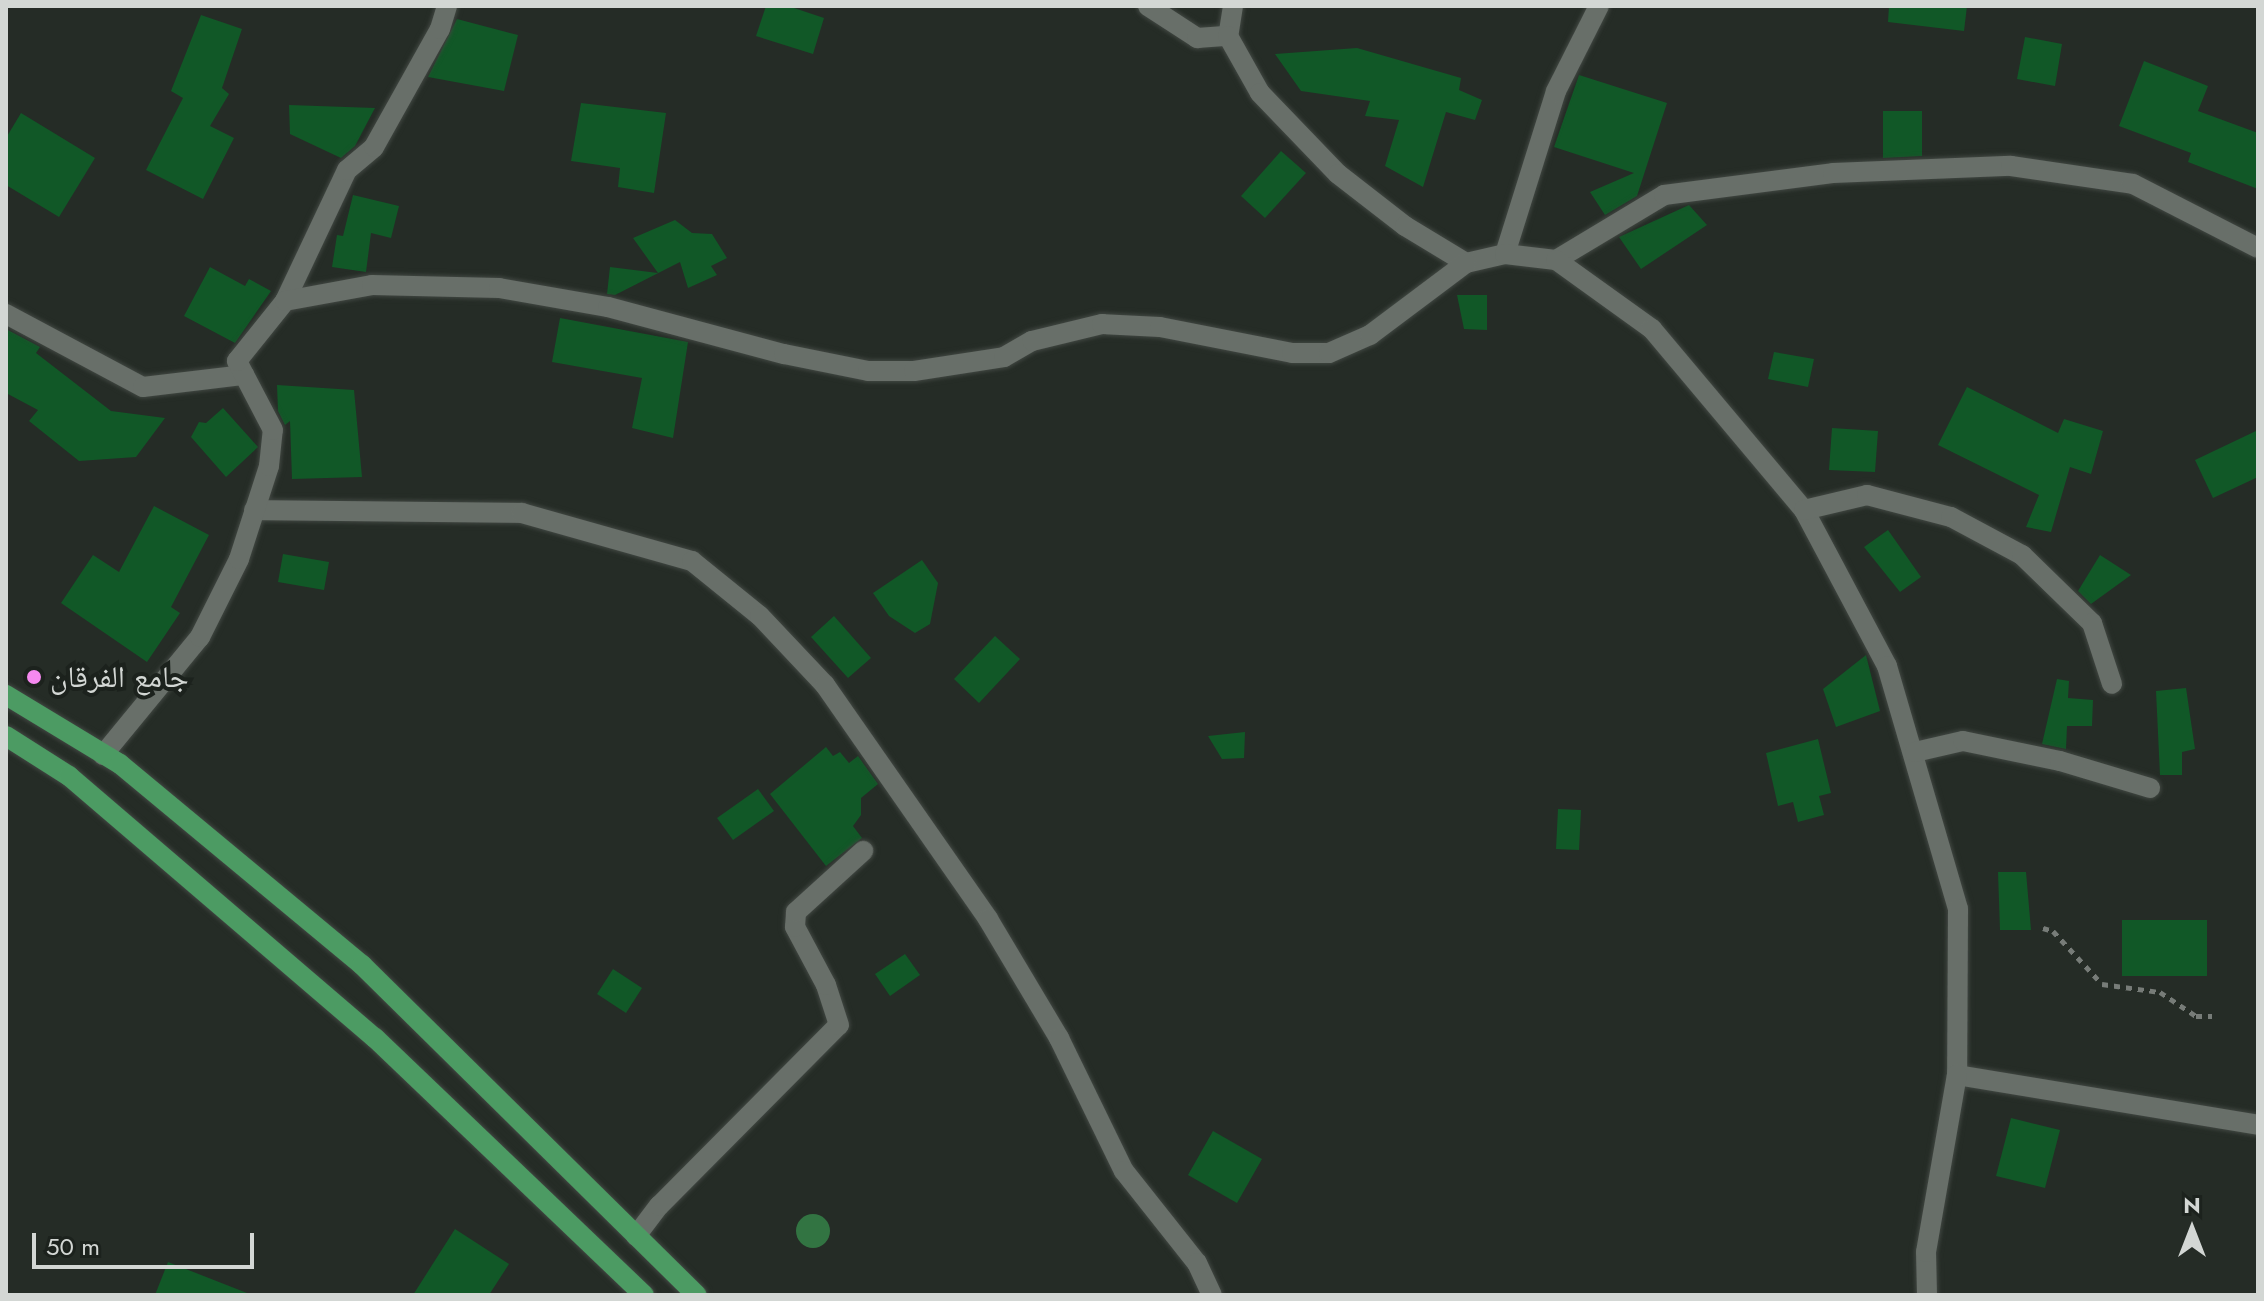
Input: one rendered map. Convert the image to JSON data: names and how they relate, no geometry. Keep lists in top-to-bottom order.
{
  "places": ["جامع الفرقان"],
  "scale_bar": "50 m",
  "north": "top"
}
